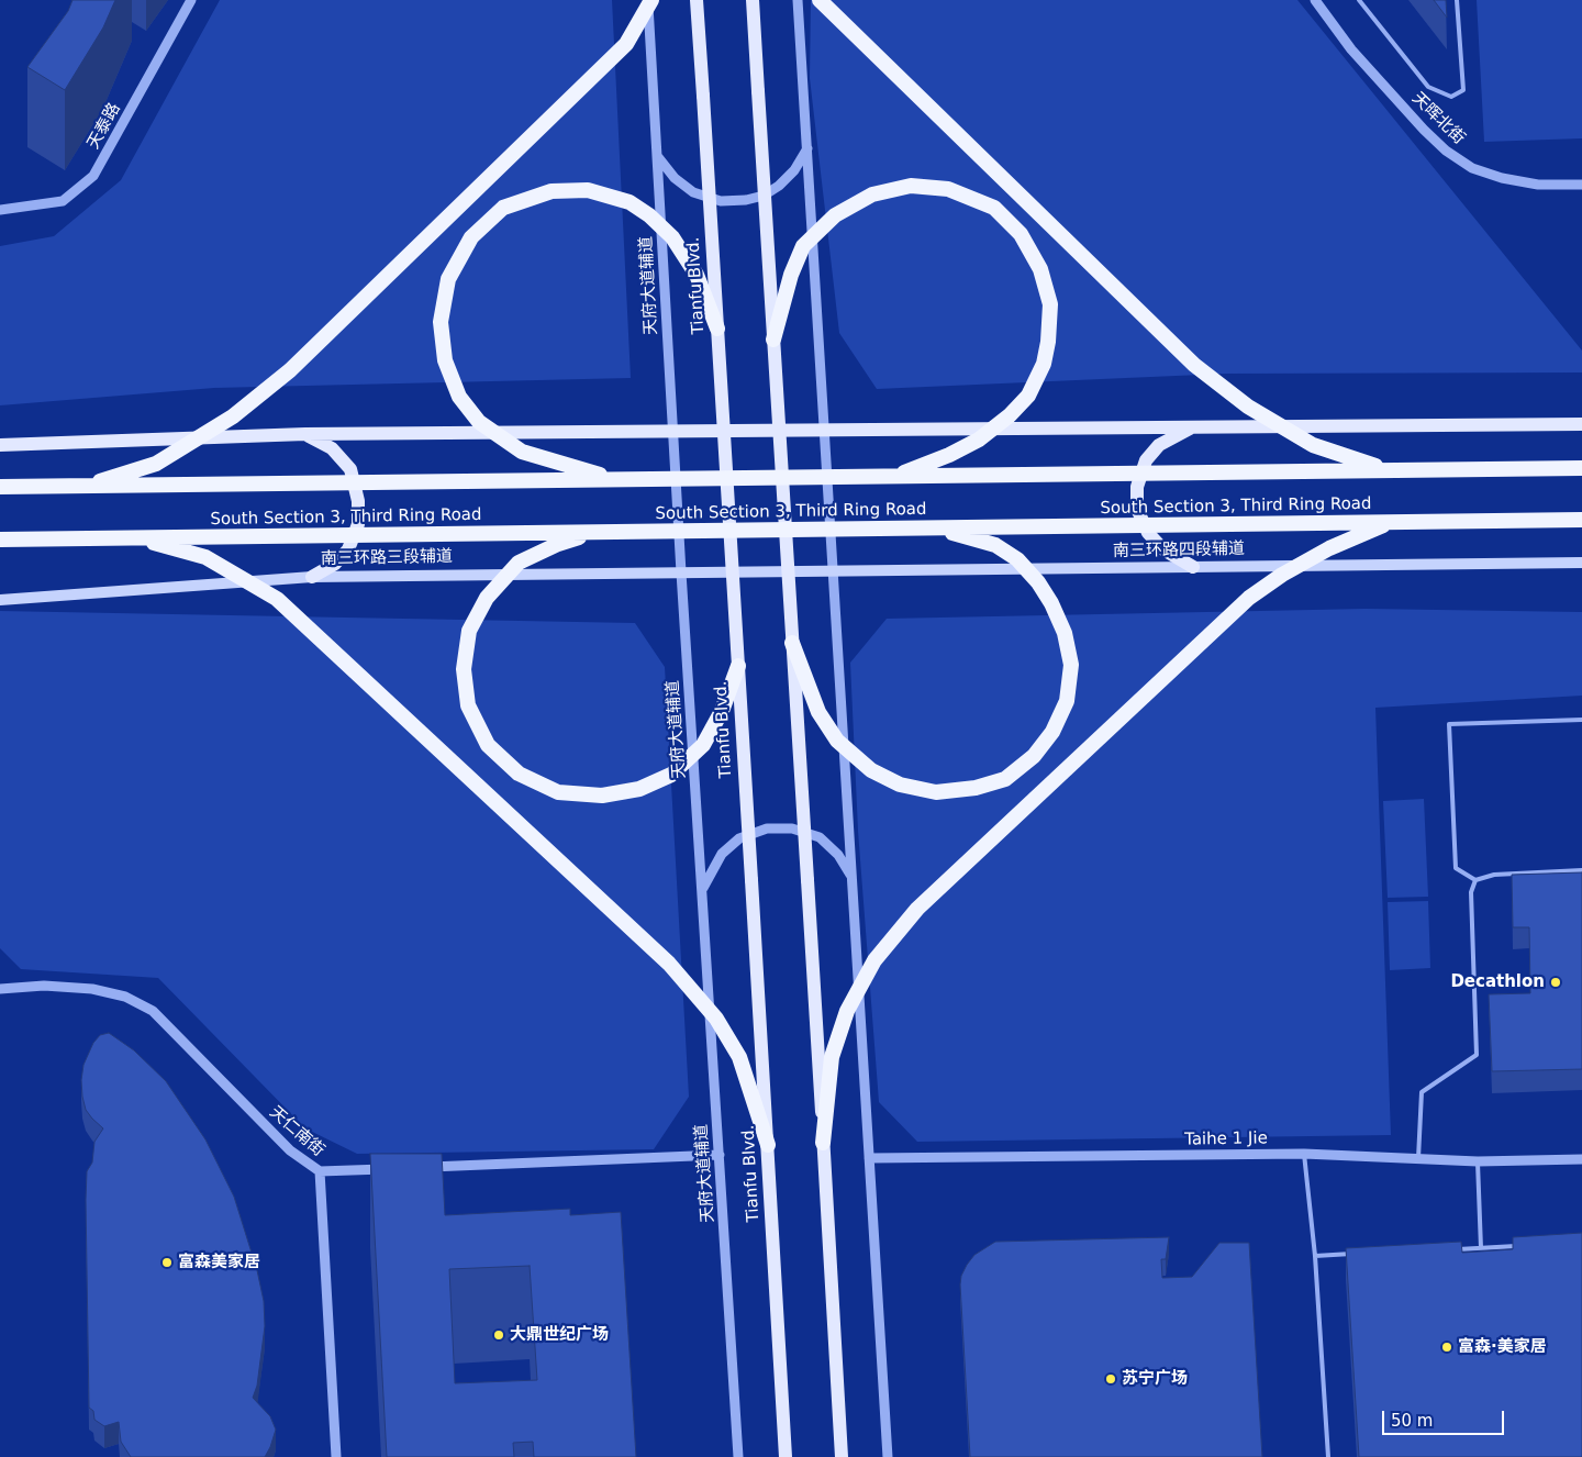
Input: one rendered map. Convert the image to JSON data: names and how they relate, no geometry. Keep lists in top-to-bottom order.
{
  "streets": {
    "highway": ["South Section 3, Third Ring Road"],
    "main road": ["Tianfu Blvd.", "南三环路四段辅道", "南三环路三段辅道"],
    "street": [
      "天晖北街",
      "天泰路",
      "天府大道辅道",
      "天仁南街",
      "Taihe 1 Jie"
    ]
  },
  "crossings": [
    ["天府大道辅道", "南三环路三段辅道"],
    ["南三环路四段辅道", "南三环路三段辅道"]
  ],
  "places": [
    "Decathlon",
    "富森美家居",
    "大鼎世纪广场",
    "富森·美家居",
    "苏宁广场"
  ],
  "scale_bar": "50 m"
}
